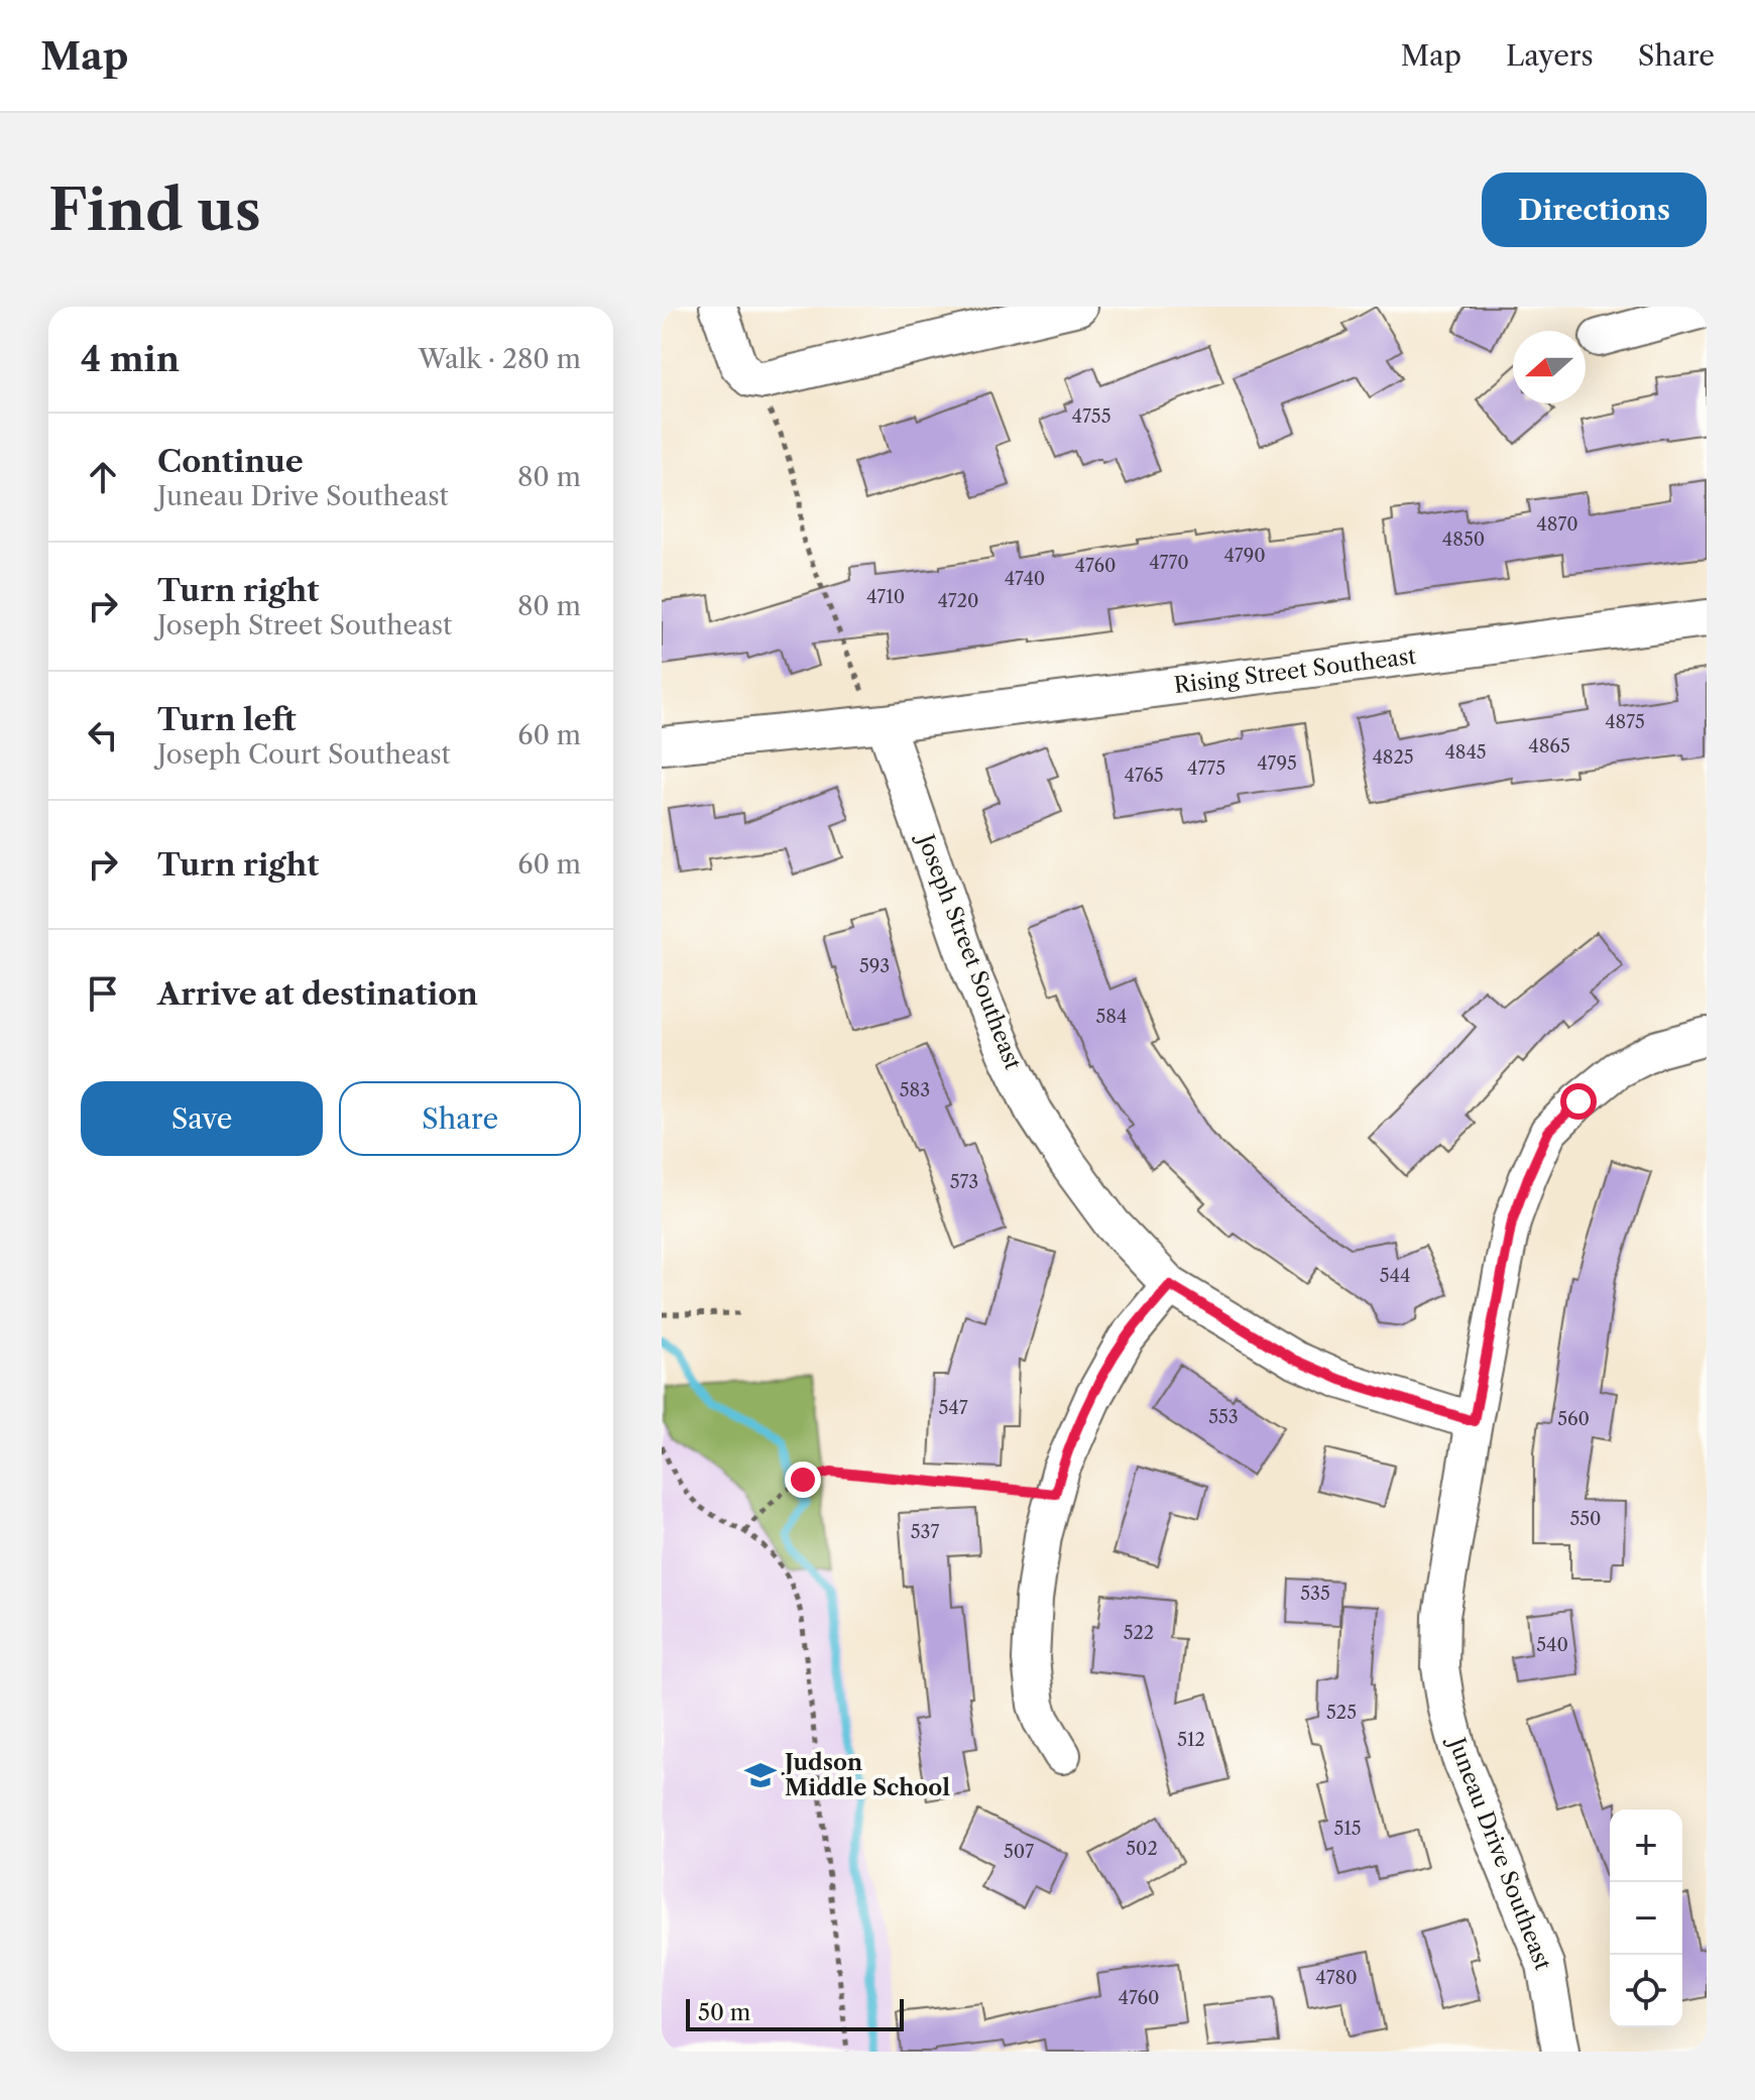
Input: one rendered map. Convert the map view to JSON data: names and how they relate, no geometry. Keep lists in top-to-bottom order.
{
  "streets": {
    "street": ["Rising Street Southeast", "Joseph Street Southeast", "Juneau Drive Southeast"]
  },
  "crossings": [
    ["Rising Street Southeast", "Joseph Street Southeast"],
    ["Joseph Street Southeast", "Juneau Drive Southeast"]
  ],
  "places": {
    "school or university": ["Judson Middle School"]
  },
  "house_numbers": [
    "4755",
    "4870",
    "4850",
    "4790",
    "4770",
    "4760",
    "4740",
    "4710",
    "4720",
    "4875",
    "4865",
    "4845",
    "4825",
    "4795",
    "4775",
    "4765",
    "593",
    "584",
    "583",
    "573",
    "544",
    "547",
    "553",
    "560",
    "550",
    "537",
    "535",
    "522",
    "540",
    "525",
    "512",
    "515",
    "502",
    "507",
    "4780",
    "4760"
  ],
  "scale_bar": "50 m",
  "north": "left",
  "page": {
    "header": "Map",
    "nav": ["Map", "Layers", "Share"],
    "buttons": [
      "Directions",
      ["Save", "Share"]
    ],
    "title": "Find us",
    "heading": ["4 min", "Walk · 280 m"],
    "list": [
      ["Continue", "Juneau Drive Southeast", "80 m"],
      ["Turn right", "Joseph Street Southeast", "80 m"],
      ["Turn left", "Joseph Court Southeast", "60 m"],
      ["Turn right", "60 m"],
      "Arrive at destination"
    ],
    "map_buttons": ["+", "−"],
    "scale": "50 m"
  }
}
